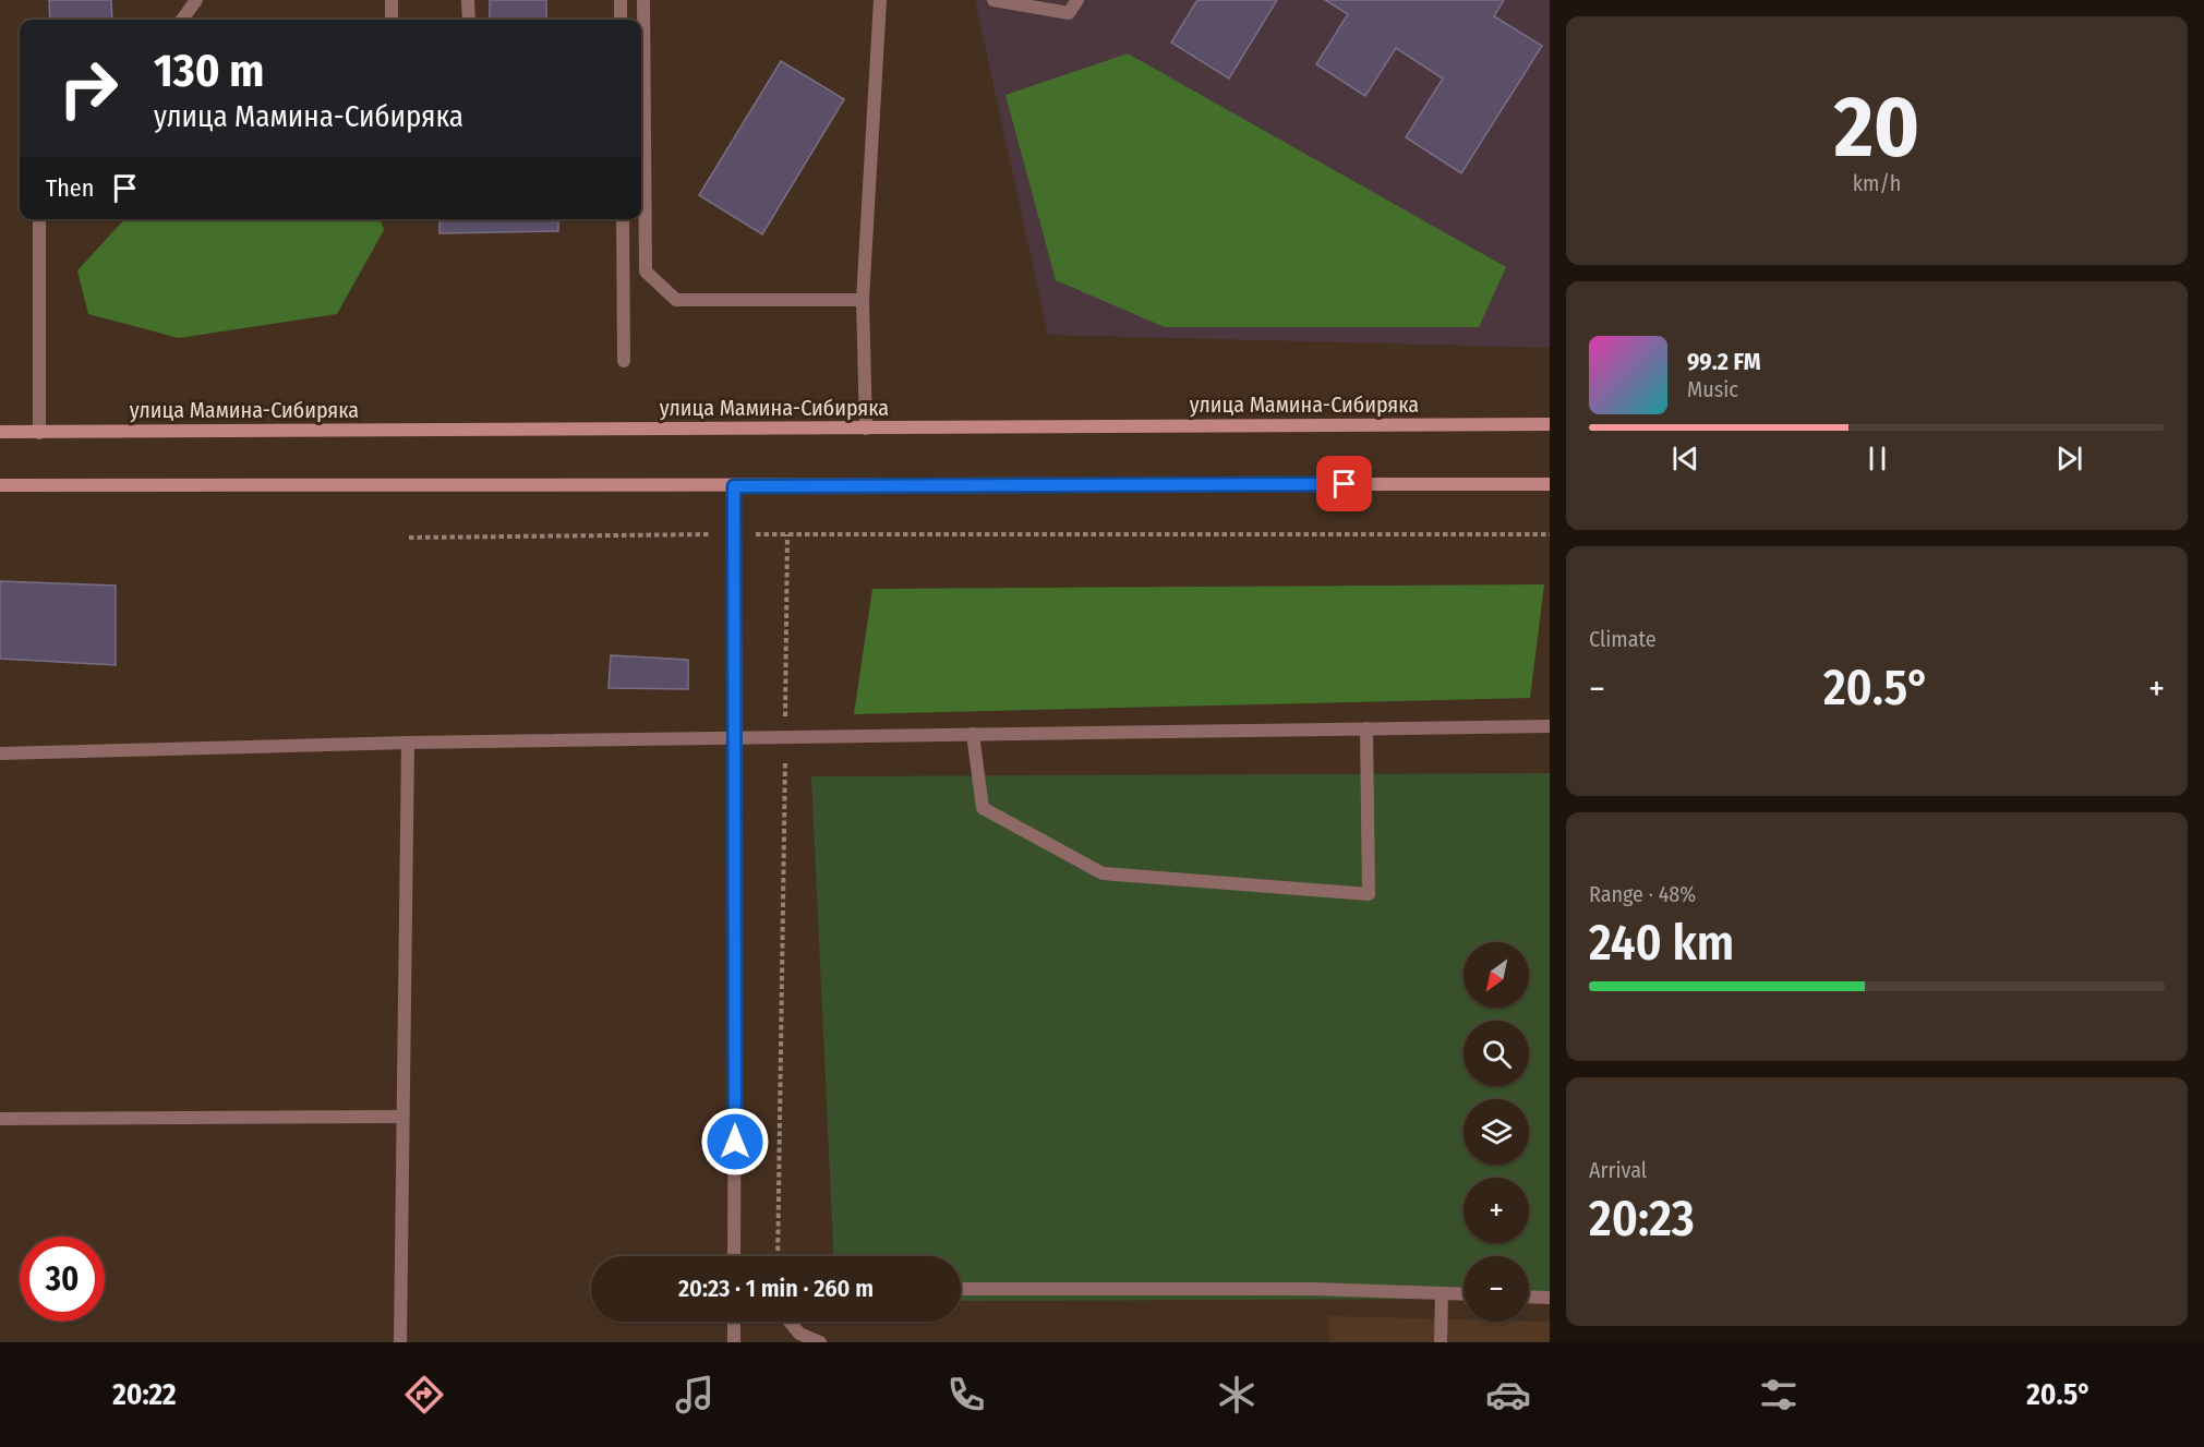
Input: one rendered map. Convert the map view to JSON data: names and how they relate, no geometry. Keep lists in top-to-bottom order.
{
  "streets": {
    "main road": ["улица Мамина-Сибиряка"]
  },
  "north": "bottom left",
  "page": {
    "tile": [
      ["20", "km/h"],
      "Climate",
      ["Range · 48%", "240 km"],
      ["Arrival", "20:23"]
    ],
    "turn": ["130 m", "улица Мамина-Сибиряка"],
    "then": "Then",
    "song": ["99.2 FM", "Music"],
    "heat": ["−", "20.5°", "+"],
    "map_buttons": ["+", "−"],
    "limit": "30",
    "trip": "20:23 · 1 min · 260 m",
    "tabs": ["20:22", "20.5°"]
  }
}
